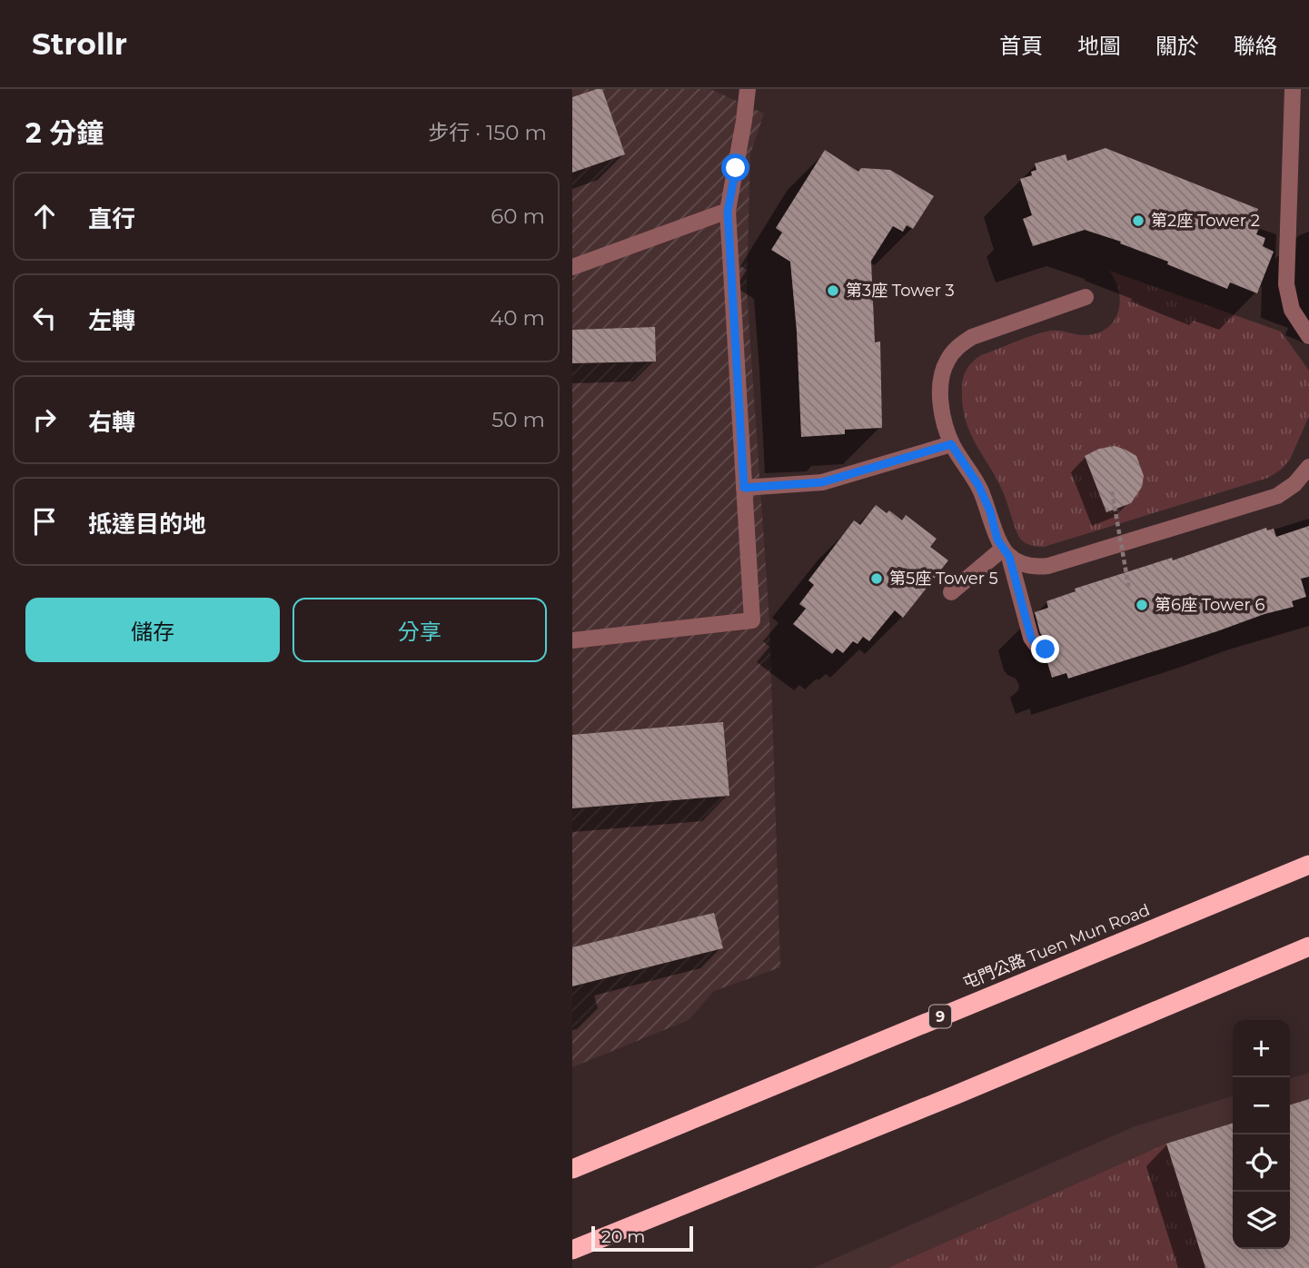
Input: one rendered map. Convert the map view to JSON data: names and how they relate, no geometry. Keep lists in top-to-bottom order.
{
  "streets": {
    "highway": ["屯門公路 Tuen Mun Road", "9"]
  },
  "places": [
    "第2座 Tower 2",
    "第3座 Tower 3",
    "第5座 Tower 5",
    "第6座 Tower 6"
  ],
  "scale_bar": "20 m",
  "page": {
    "header": "Strollr",
    "nav": [
      "首頁",
      "地圖",
      "關於",
      "聯絡"
    ],
    "heading": ["2 分鐘", "步行 · 150 m"],
    "list": [
      ["直行", "60 m"],
      ["左轉", "40 m"],
      ["右轉", "50 m"],
      "抵達目的地"
    ],
    "buttons": ["儲存", "分享"],
    "map_buttons": ["+", "−"],
    "scale": "20 m"
  }
}
